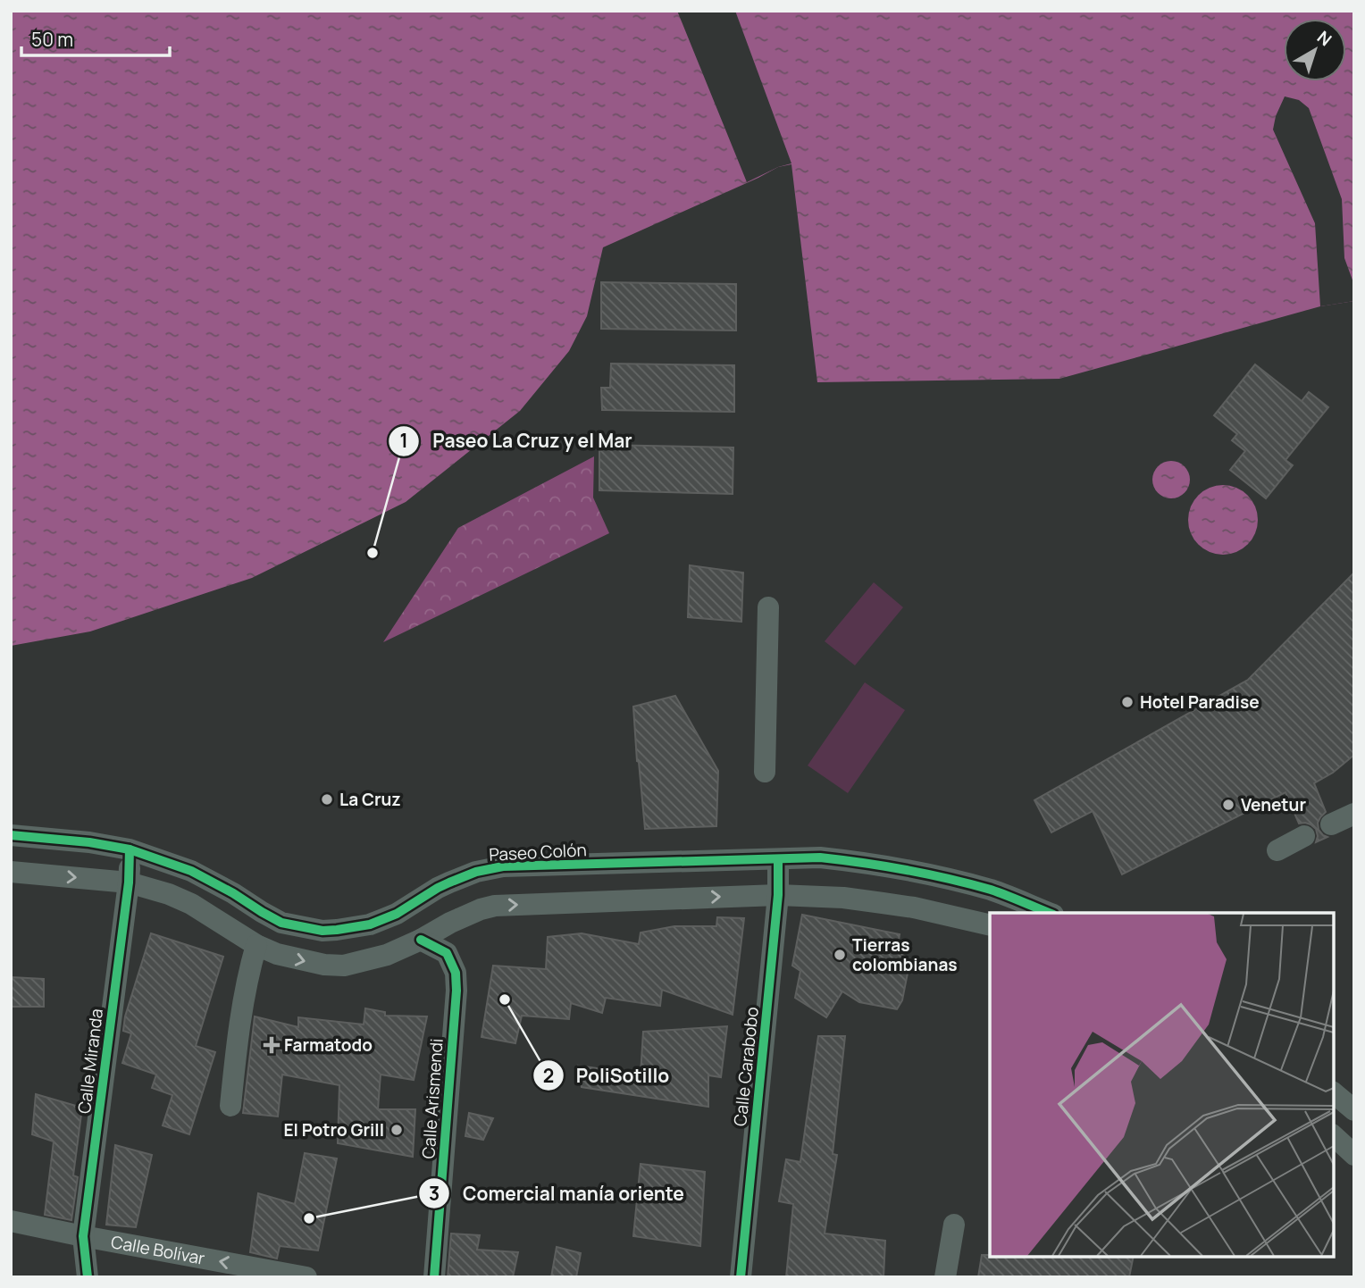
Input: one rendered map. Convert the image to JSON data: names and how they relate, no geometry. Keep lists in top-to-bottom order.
{
  "streets": {
    "street": [
      "Paseo Colón",
      "Calle Miranda",
      "Calle Carabobo",
      "Calle Arismendi",
      "Calle Bolívar"
    ]
  },
  "crossings": [
    ["Paseo Colón", "Calle Miranda"],
    ["Paseo Colón", "Calle Carabobo"],
    ["Calle Miranda", "Calle Bolívar"]
  ],
  "one_way": ["Calle Bolívar"],
  "places": {
    "other": [
      "Paseo La Cruz y el Mar",
      "Hotel Paradise",
      "La Cruz",
      "Venetur",
      "Tierras colombianas",
      "PoliSotillo",
      "El Potro Grill",
      "Comercial manía oriente"
    ],
    "health": ["Farmatodo"]
  },
  "scale_bar": "50 m",
  "north": "top right"
}
